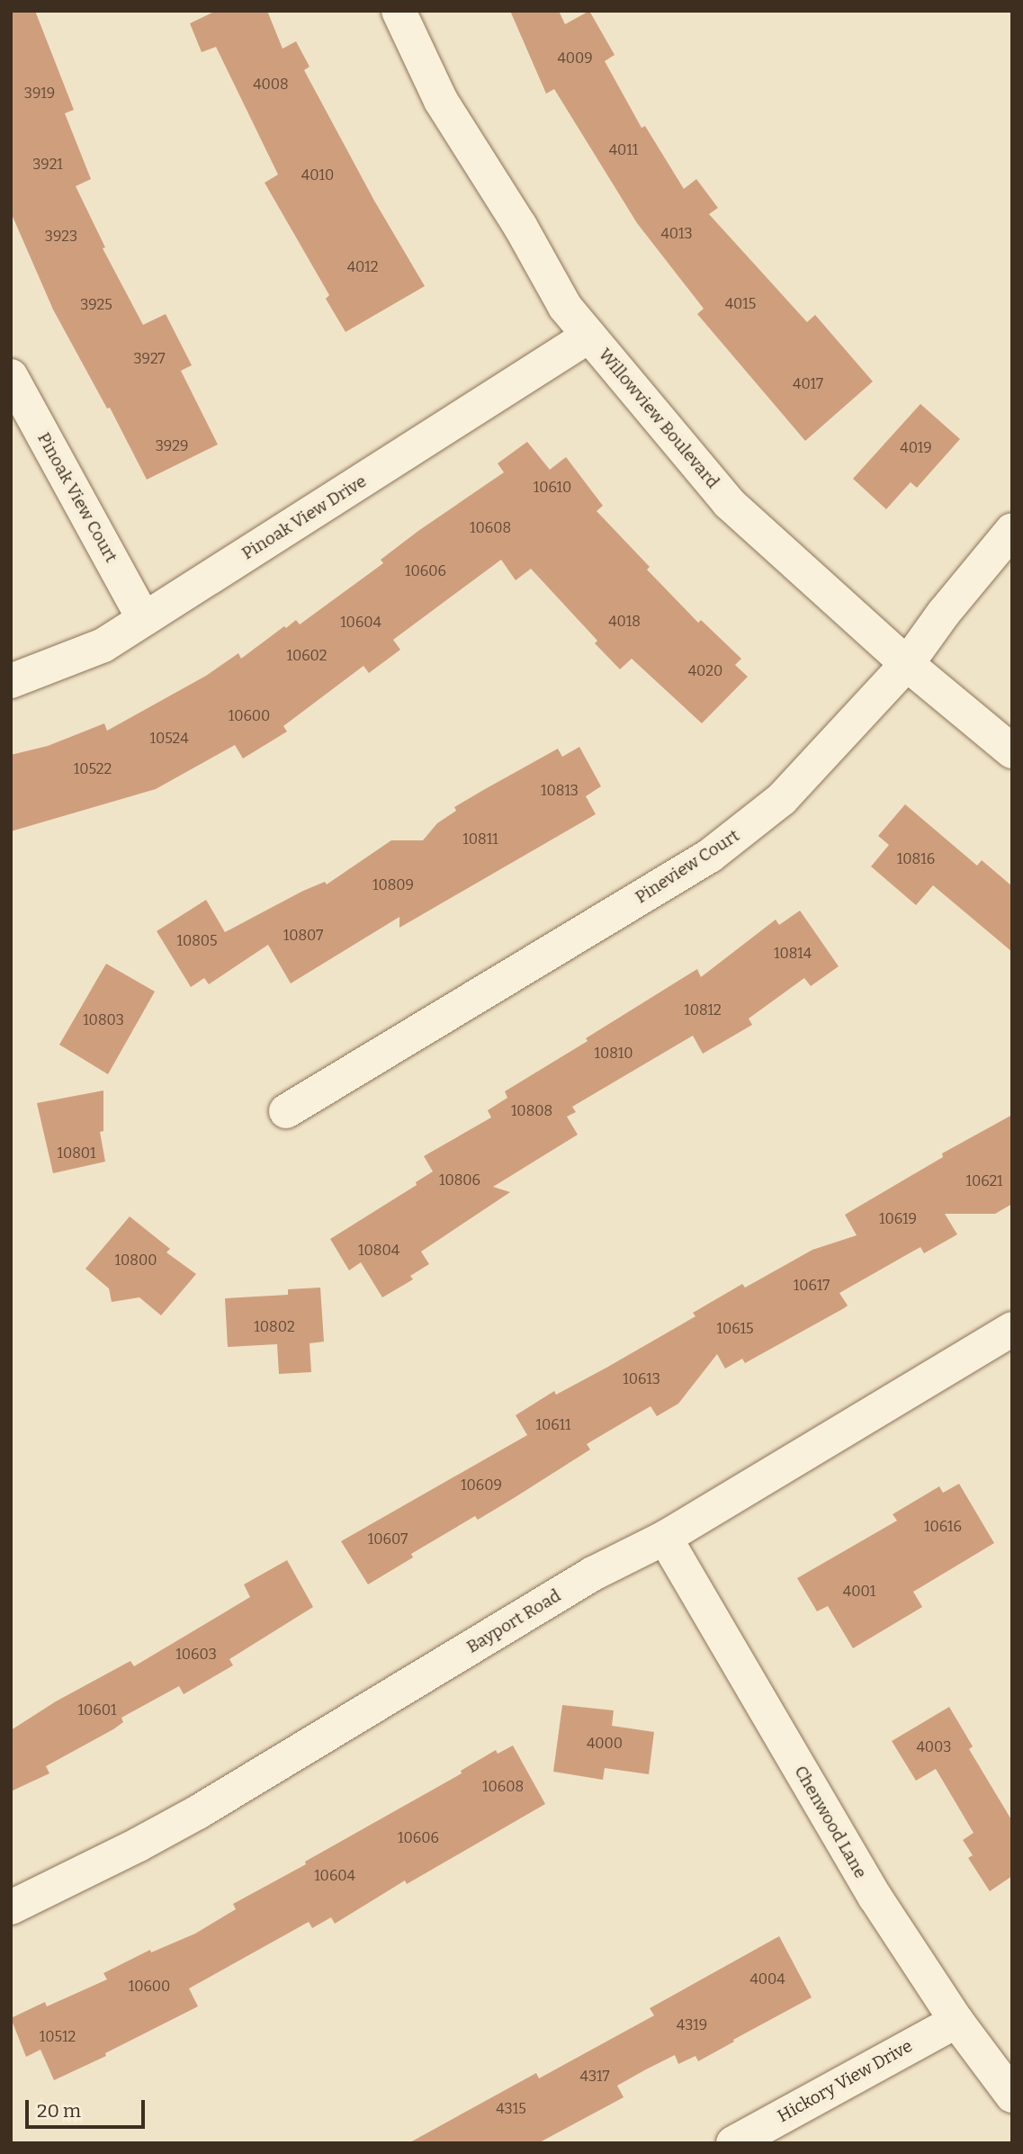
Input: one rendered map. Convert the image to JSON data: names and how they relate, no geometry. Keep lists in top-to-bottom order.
{
  "streets": {
    "street": [
      "Willowview Boulevard",
      "Pinoak View Court",
      "Pinoak View Drive",
      "Pineview Court",
      "Bayport Road",
      "Chenwood Lane",
      "Hickory View Drive"
    ]
  },
  "crossings": [
    ["Willowview Boulevard", "Pinoak View Drive"],
    ["Willowview Boulevard", "Pineview Court"],
    ["Pinoak View Court", "Pinoak View Drive"],
    ["Bayport Road", "Chenwood Lane"],
    ["Chenwood Lane", "Hickory View Drive"]
  ],
  "house_numbers": [
    "4009",
    "4008",
    "3919",
    "4011",
    "3921",
    "4010",
    "4013",
    "3923",
    "4012",
    "4015",
    "3925",
    "3927",
    "4017",
    "3929",
    "4019",
    "10610",
    "10608",
    "10606",
    "4018",
    "10604",
    "10602",
    "4020",
    "10600",
    "10524",
    "10522",
    "10813",
    "10811",
    "10816",
    "10809",
    "10807",
    "10805",
    "10814",
    "10812",
    "10803",
    "10810",
    "10808",
    "10801",
    "10806",
    "10621",
    "10619",
    "10804",
    "10800",
    "10617",
    "10802",
    "10615",
    "10613",
    "10611",
    "10609",
    "10616",
    "10607",
    "4001",
    "10603",
    "10601",
    "4000",
    "4003",
    "10608",
    "10606",
    "10604",
    "4004",
    "10600",
    "4319",
    "10512",
    "4317",
    "4315"
  ],
  "scale_bar": "20 m"
}
